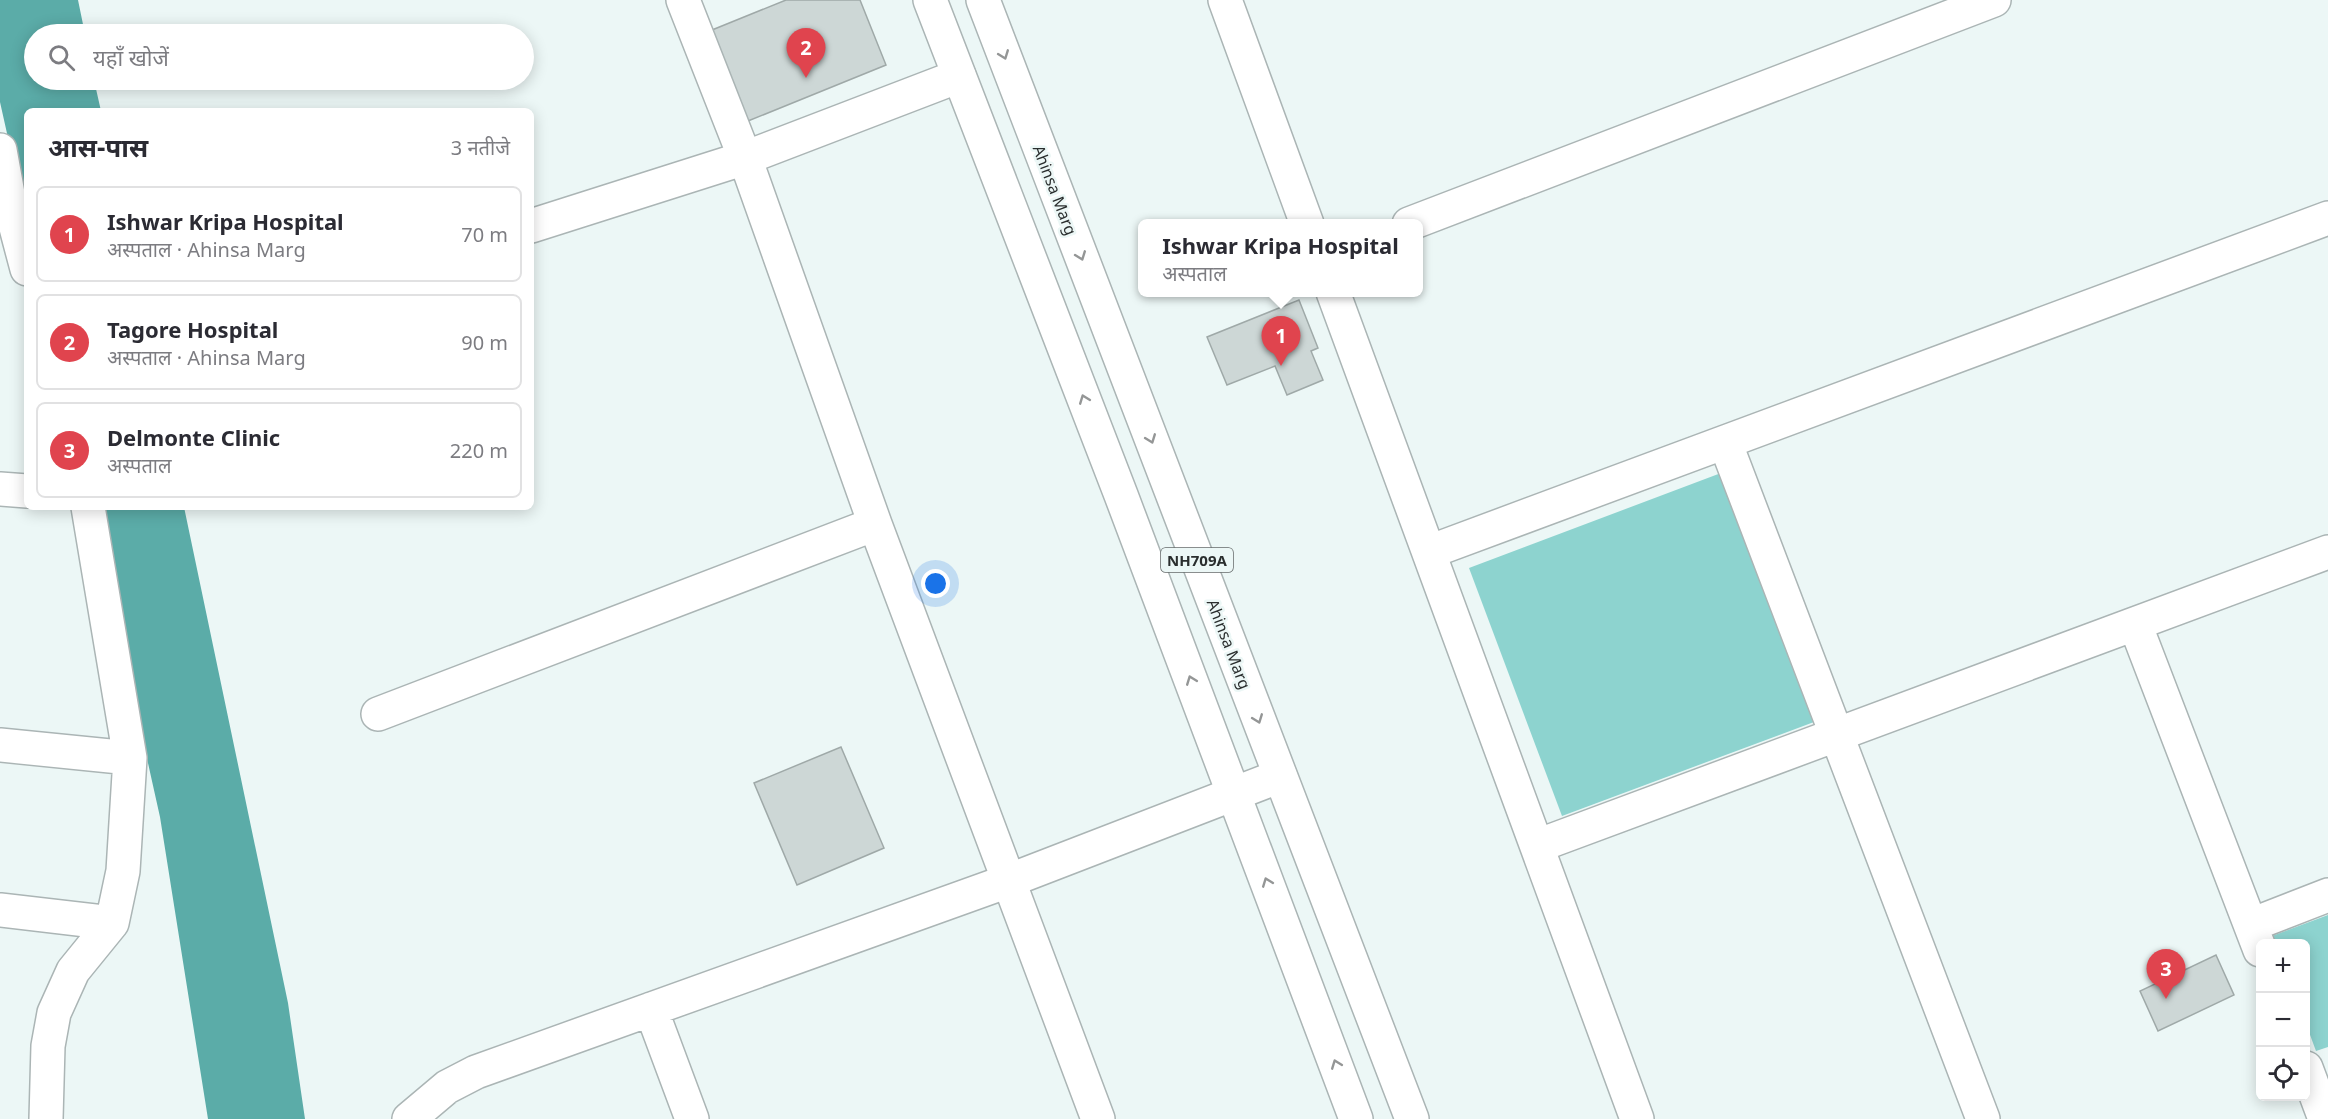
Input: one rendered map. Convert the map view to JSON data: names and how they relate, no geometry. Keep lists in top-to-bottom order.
{
  "streets": {
    "main road": ["Ahinsa Marg", "NH709A"]
  },
  "page": {
    "search": "यहाँ खोजें",
    "pins": ["2", "1", "3"],
    "heading": ["आस-पास", "3 नतीजे"],
    "list": [
      {
        "mark": "1",
        "name": "Ishwar Kripa Hospital",
        "note": "अस्पताल · Ahinsa Marg",
        "value": "70 m"
      },
      {
        "mark": "2",
        "name": "Tagore Hospital",
        "note": "अस्पताल · Ahinsa Marg",
        "value": "90 m"
      },
      {
        "mark": "3",
        "name": "Delmonte Clinic",
        "note": "अस्पताल",
        "value": "220 m"
      }
    ],
    "popup": ["Ishwar Kripa Hospital", "अस्पताल"],
    "map_buttons": ["+", "−"]
  }
}
